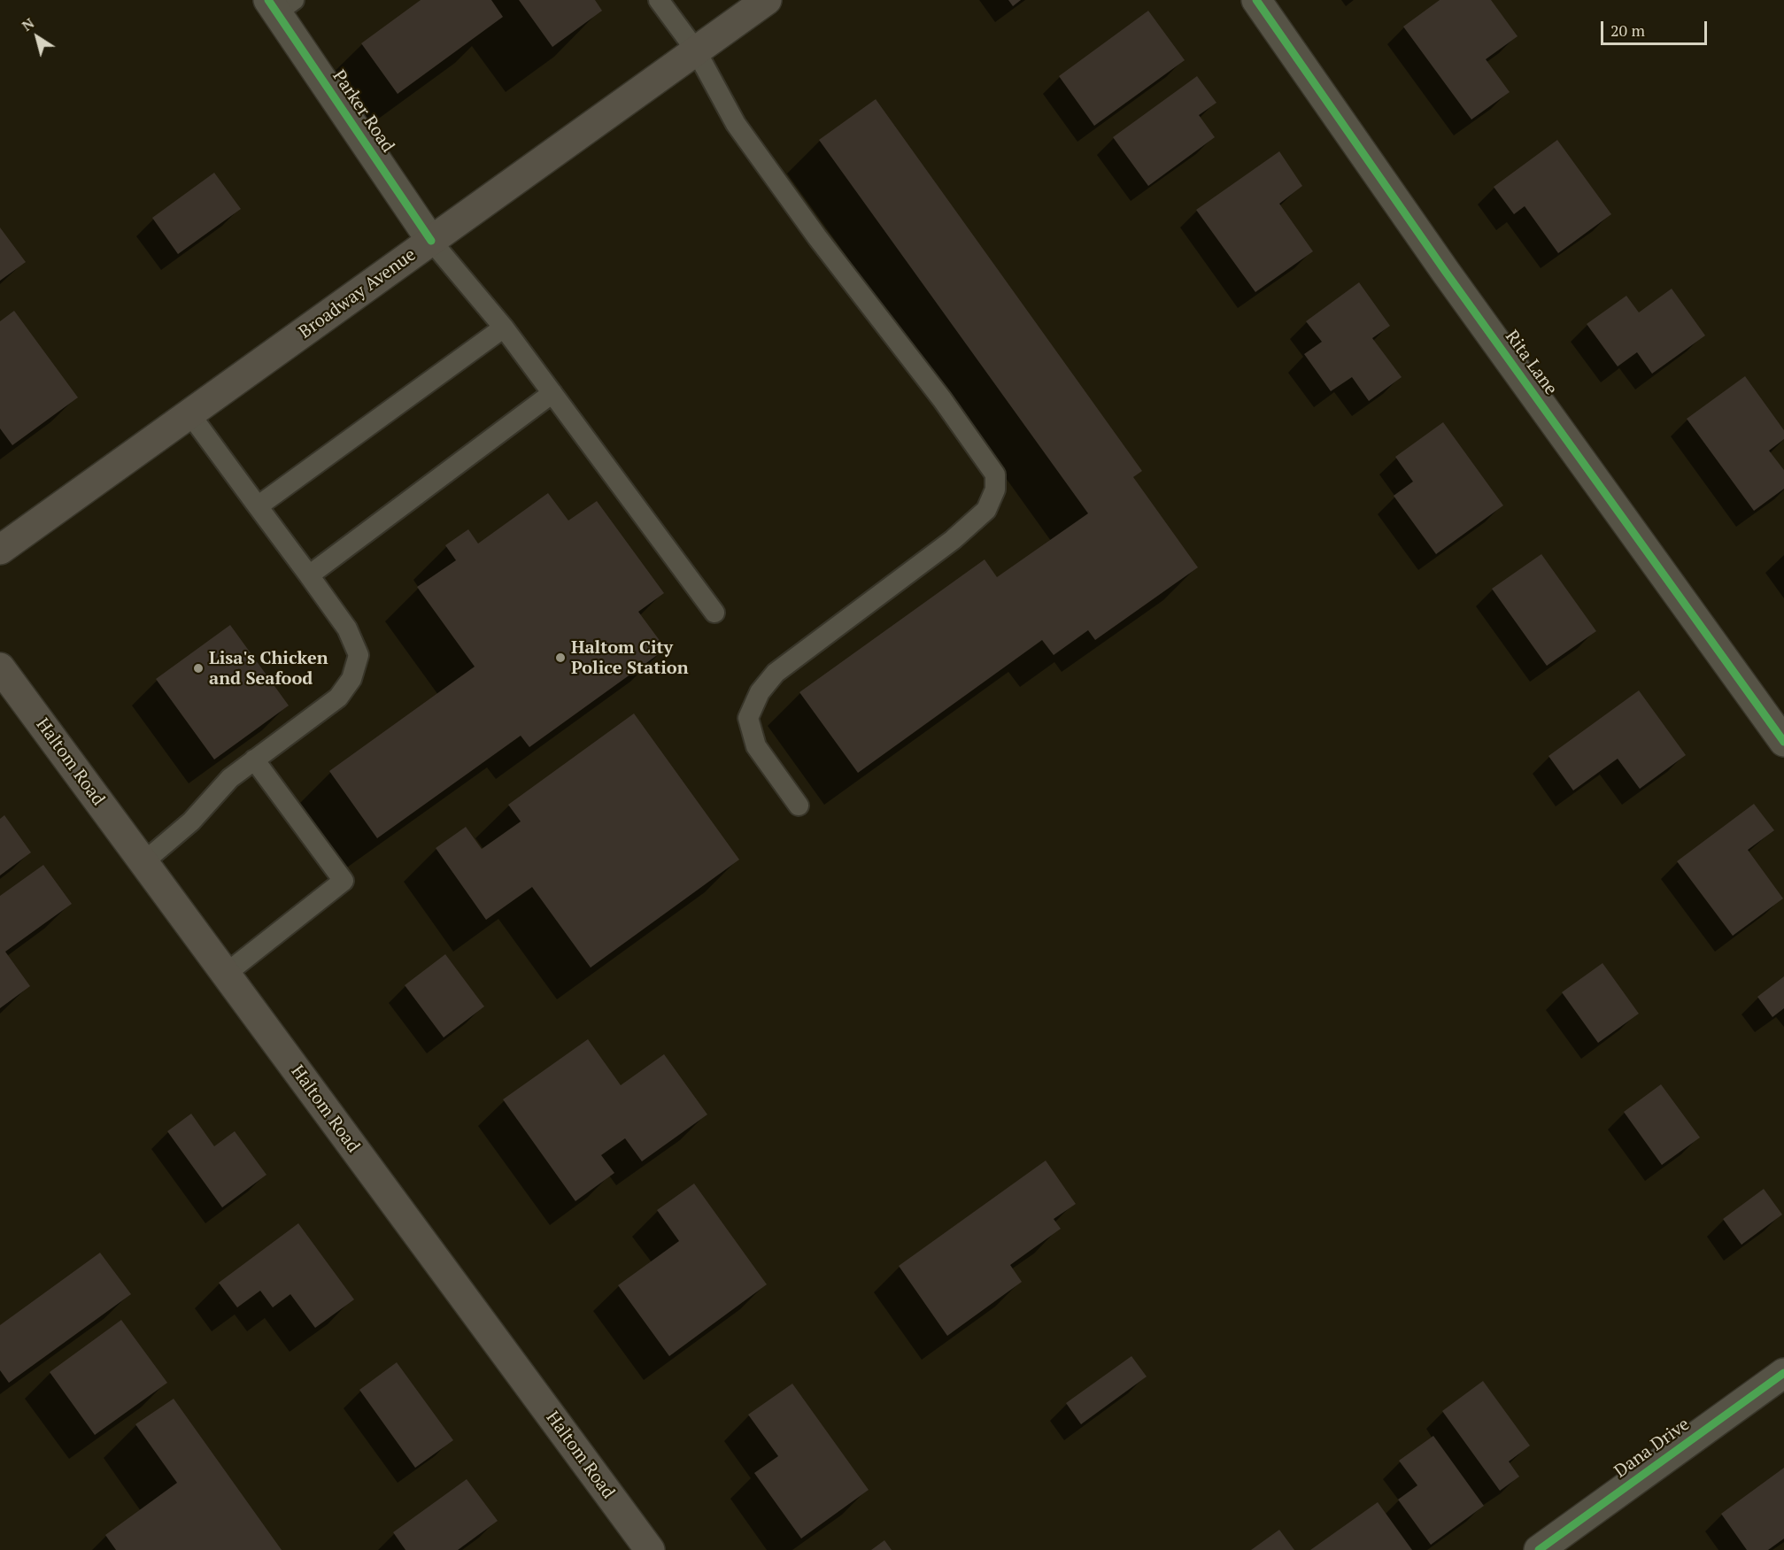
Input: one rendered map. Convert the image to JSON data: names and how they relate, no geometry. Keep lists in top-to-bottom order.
{
  "streets": {
    "main road": ["Broadway Avenue", "Haltom Road"],
    "street": ["Parker Road", "Rita Lane", "Dana Drive"]
  },
  "crossings": [
    ["Parker Road", "Broadway Avenue"]
  ],
  "places": ["Haltom City Police Station", "Lisa's Chicken and Seafood"],
  "scale_bar": "20 m",
  "north": "top left"
}
